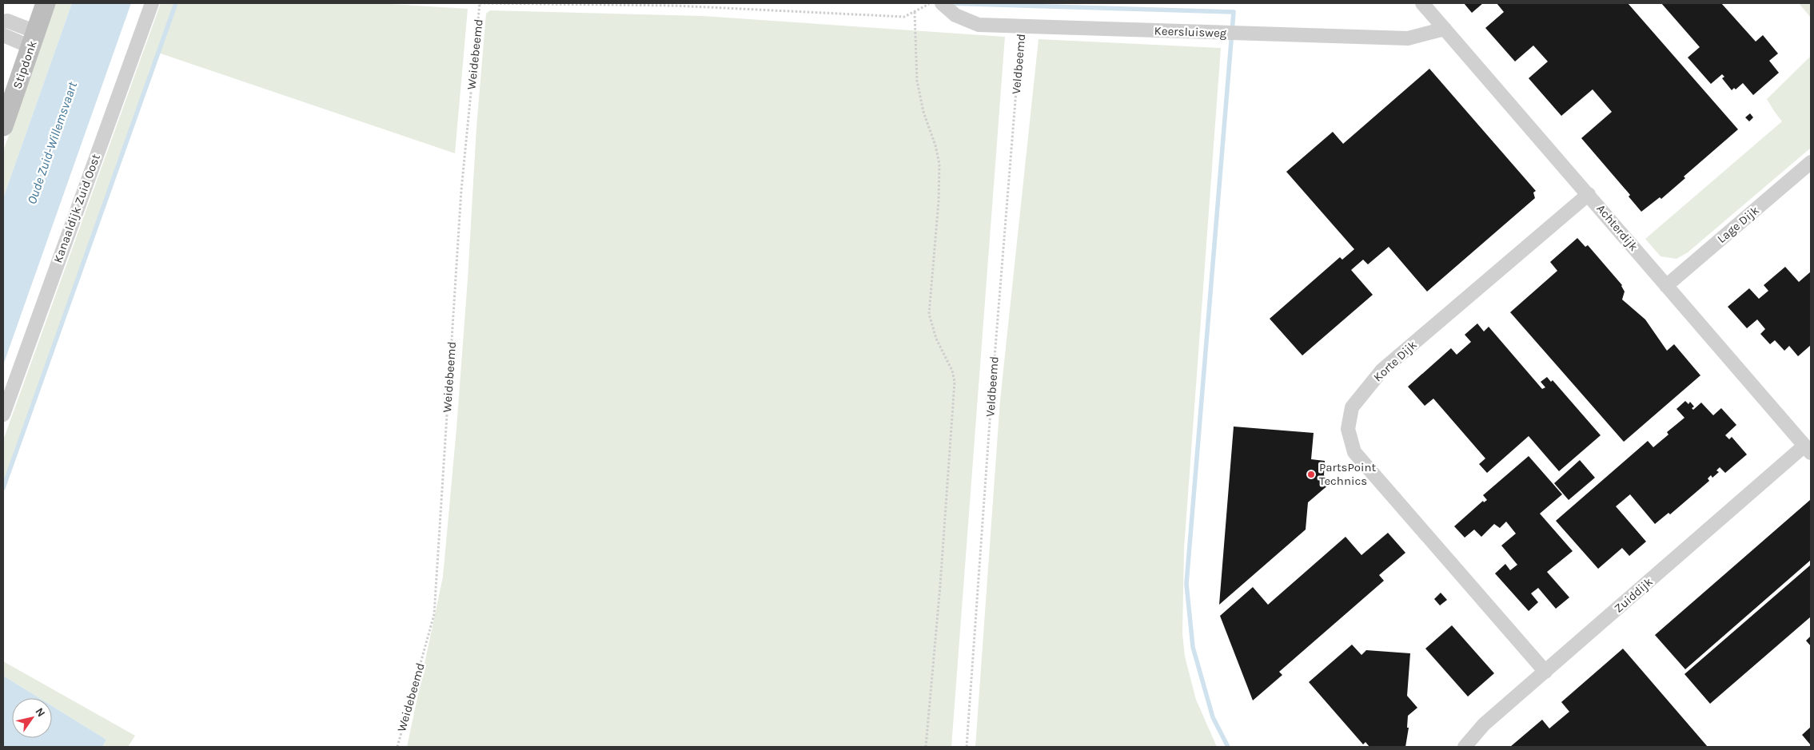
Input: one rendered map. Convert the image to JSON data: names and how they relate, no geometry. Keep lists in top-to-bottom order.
{
  "streets": {
    "main road": ["Stipdonk"],
    "street": [
      "Keersluisweg",
      "Kanaaldijk Zuid Oost",
      "Lage Dijk",
      "Achterdijk",
      "Korte Dijk",
      "Zuiddijk"
    ],
    "path": ["Weidebeemd", "Veldbeemd"]
  },
  "crossings": [
    ["Keersluisweg", "Veldbeemd"],
    ["Keersluisweg", "Achterdijk"],
    ["Lage Dijk", "Achterdijk"],
    ["Achterdijk", "Korte Dijk"],
    ["Achterdijk", "Zuiddijk"],
    ["Korte Dijk", "Zuiddijk"]
  ],
  "water": ["Oude Zuid-Willemsvaart"],
  "places": ["PartsPoint Technics"],
  "north": "top right"
}
